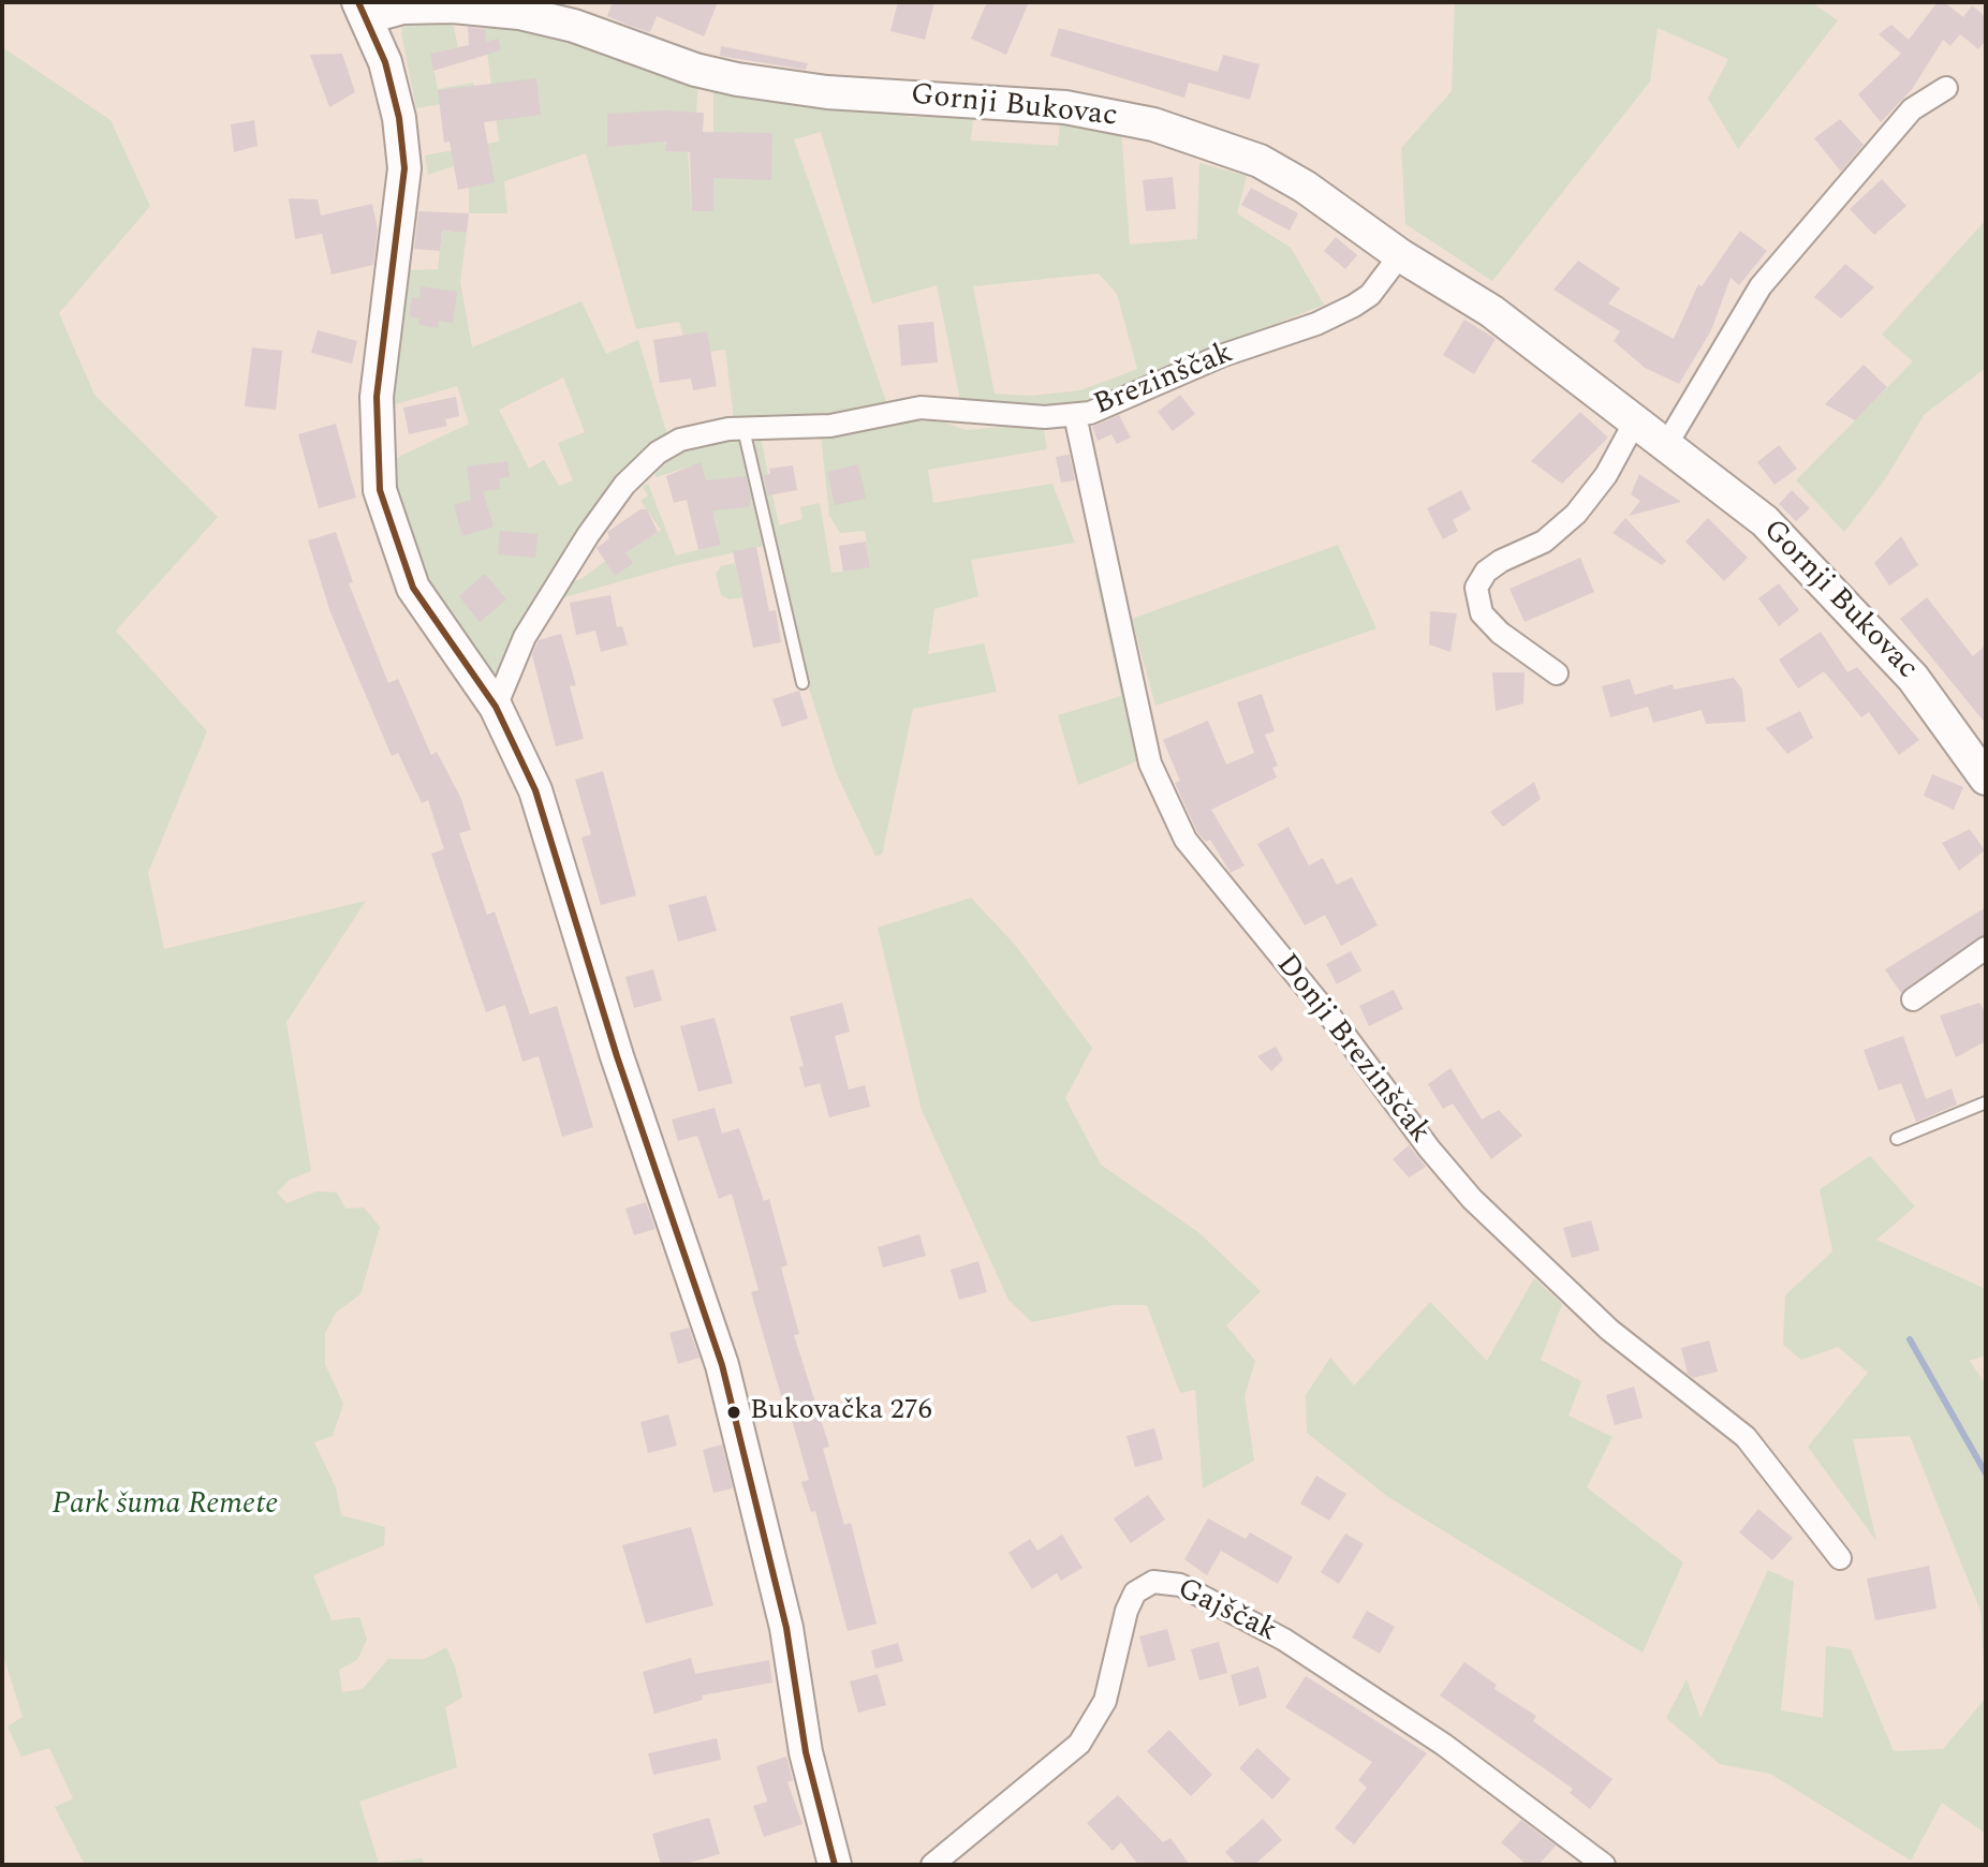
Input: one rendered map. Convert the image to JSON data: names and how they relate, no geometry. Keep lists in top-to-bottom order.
{
  "streets": {
    "main road": ["Gornji Bukovac"],
    "street": ["Brezinščak", "Donji Brezinščak", "Gajščak"]
  },
  "crossings": [
    ["Gornji Bukovac", "Brezinščak"],
    ["Brezinščak", "Donji Brezinščak"]
  ],
  "parks": ["Park šuma Remete"],
  "places": ["Bukovačka 276"]
}
